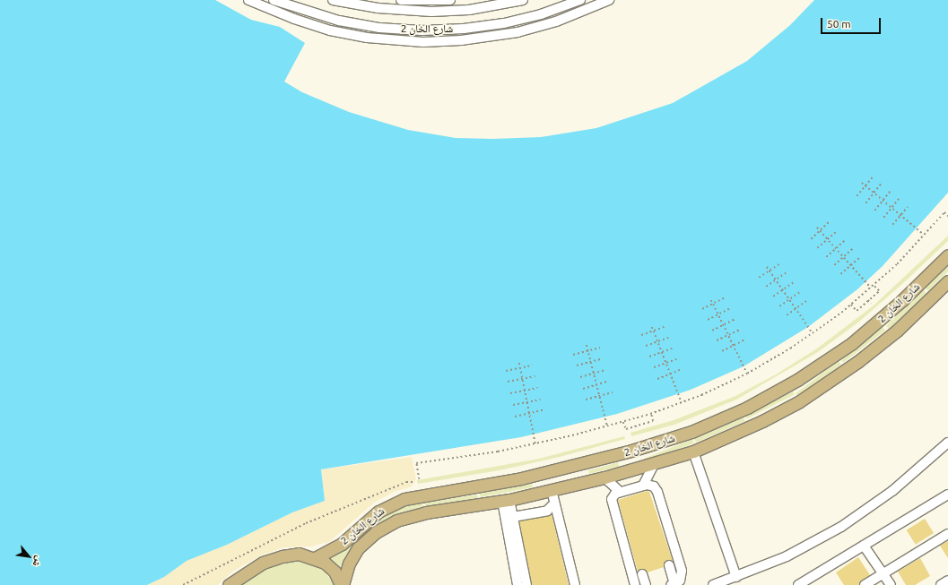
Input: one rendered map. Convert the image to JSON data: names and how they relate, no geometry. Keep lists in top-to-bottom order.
{
  "streets": {
    "main road": ["شارع الخان 2"]
  },
  "scale_bar": "50 m",
  "north": "bottom right"
}
